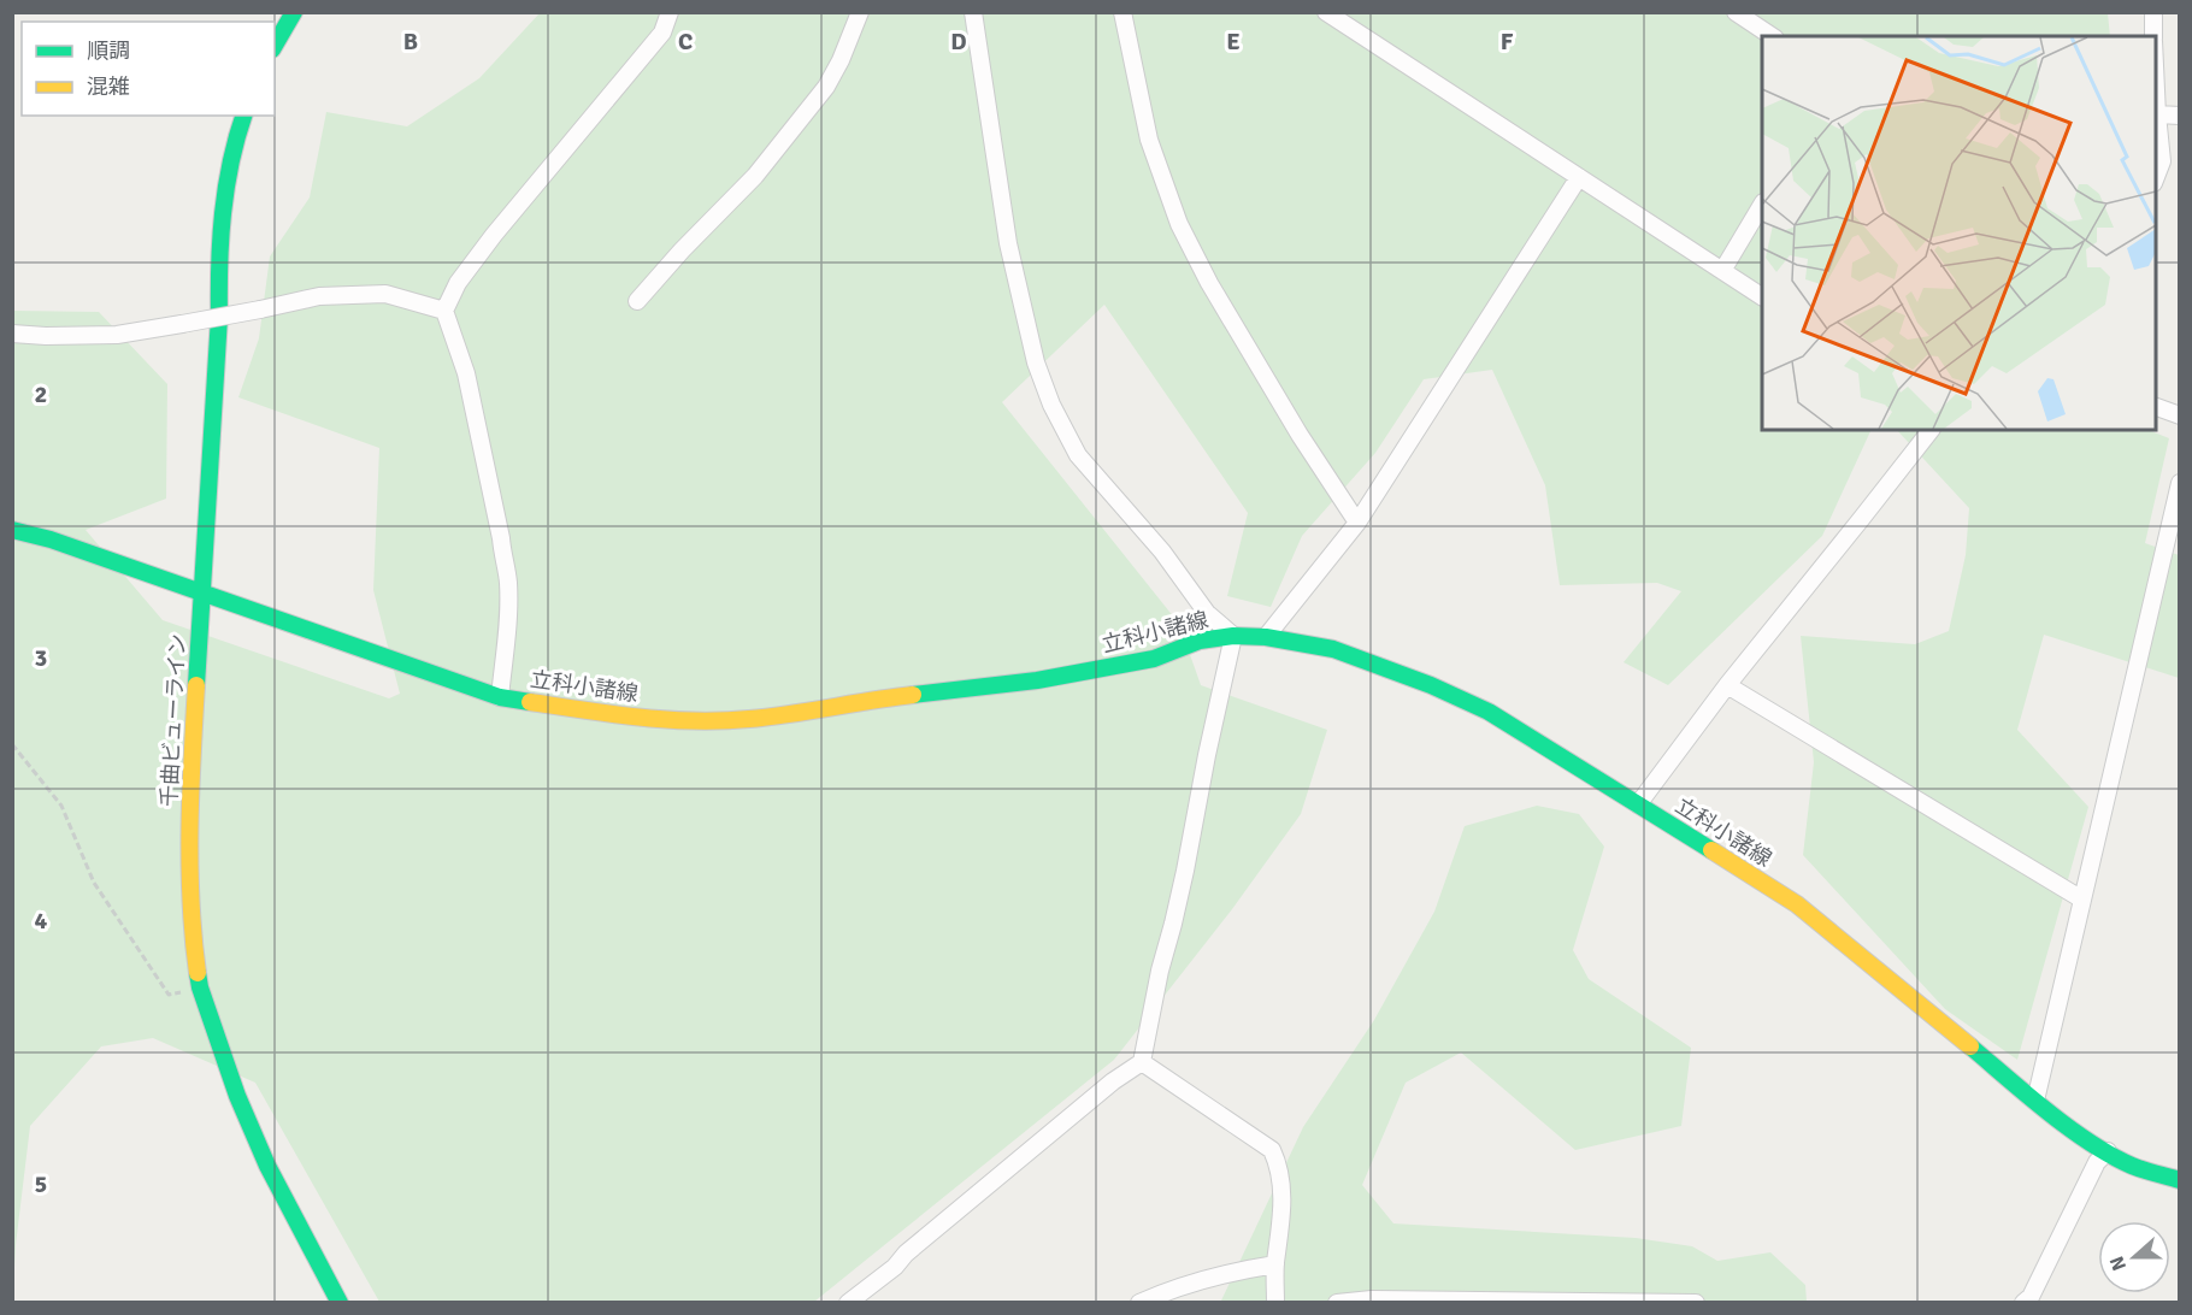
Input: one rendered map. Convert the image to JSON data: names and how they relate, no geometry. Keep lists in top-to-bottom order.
{
  "streets": {
    "main road": ["立科小諸線", "千曲ビューライン"]
  },
  "crossings": [
    ["立科小諸線", "千曲ビューライン"]
  ],
  "legend": ["順調", "混雑"],
  "north": "left",
  "grid": {
    "columns": [
      "B",
      "C",
      "D",
      "E",
      "F"
    ],
    "rows": [
      "2",
      "3",
      "4",
      "5"
    ]
  }
}
